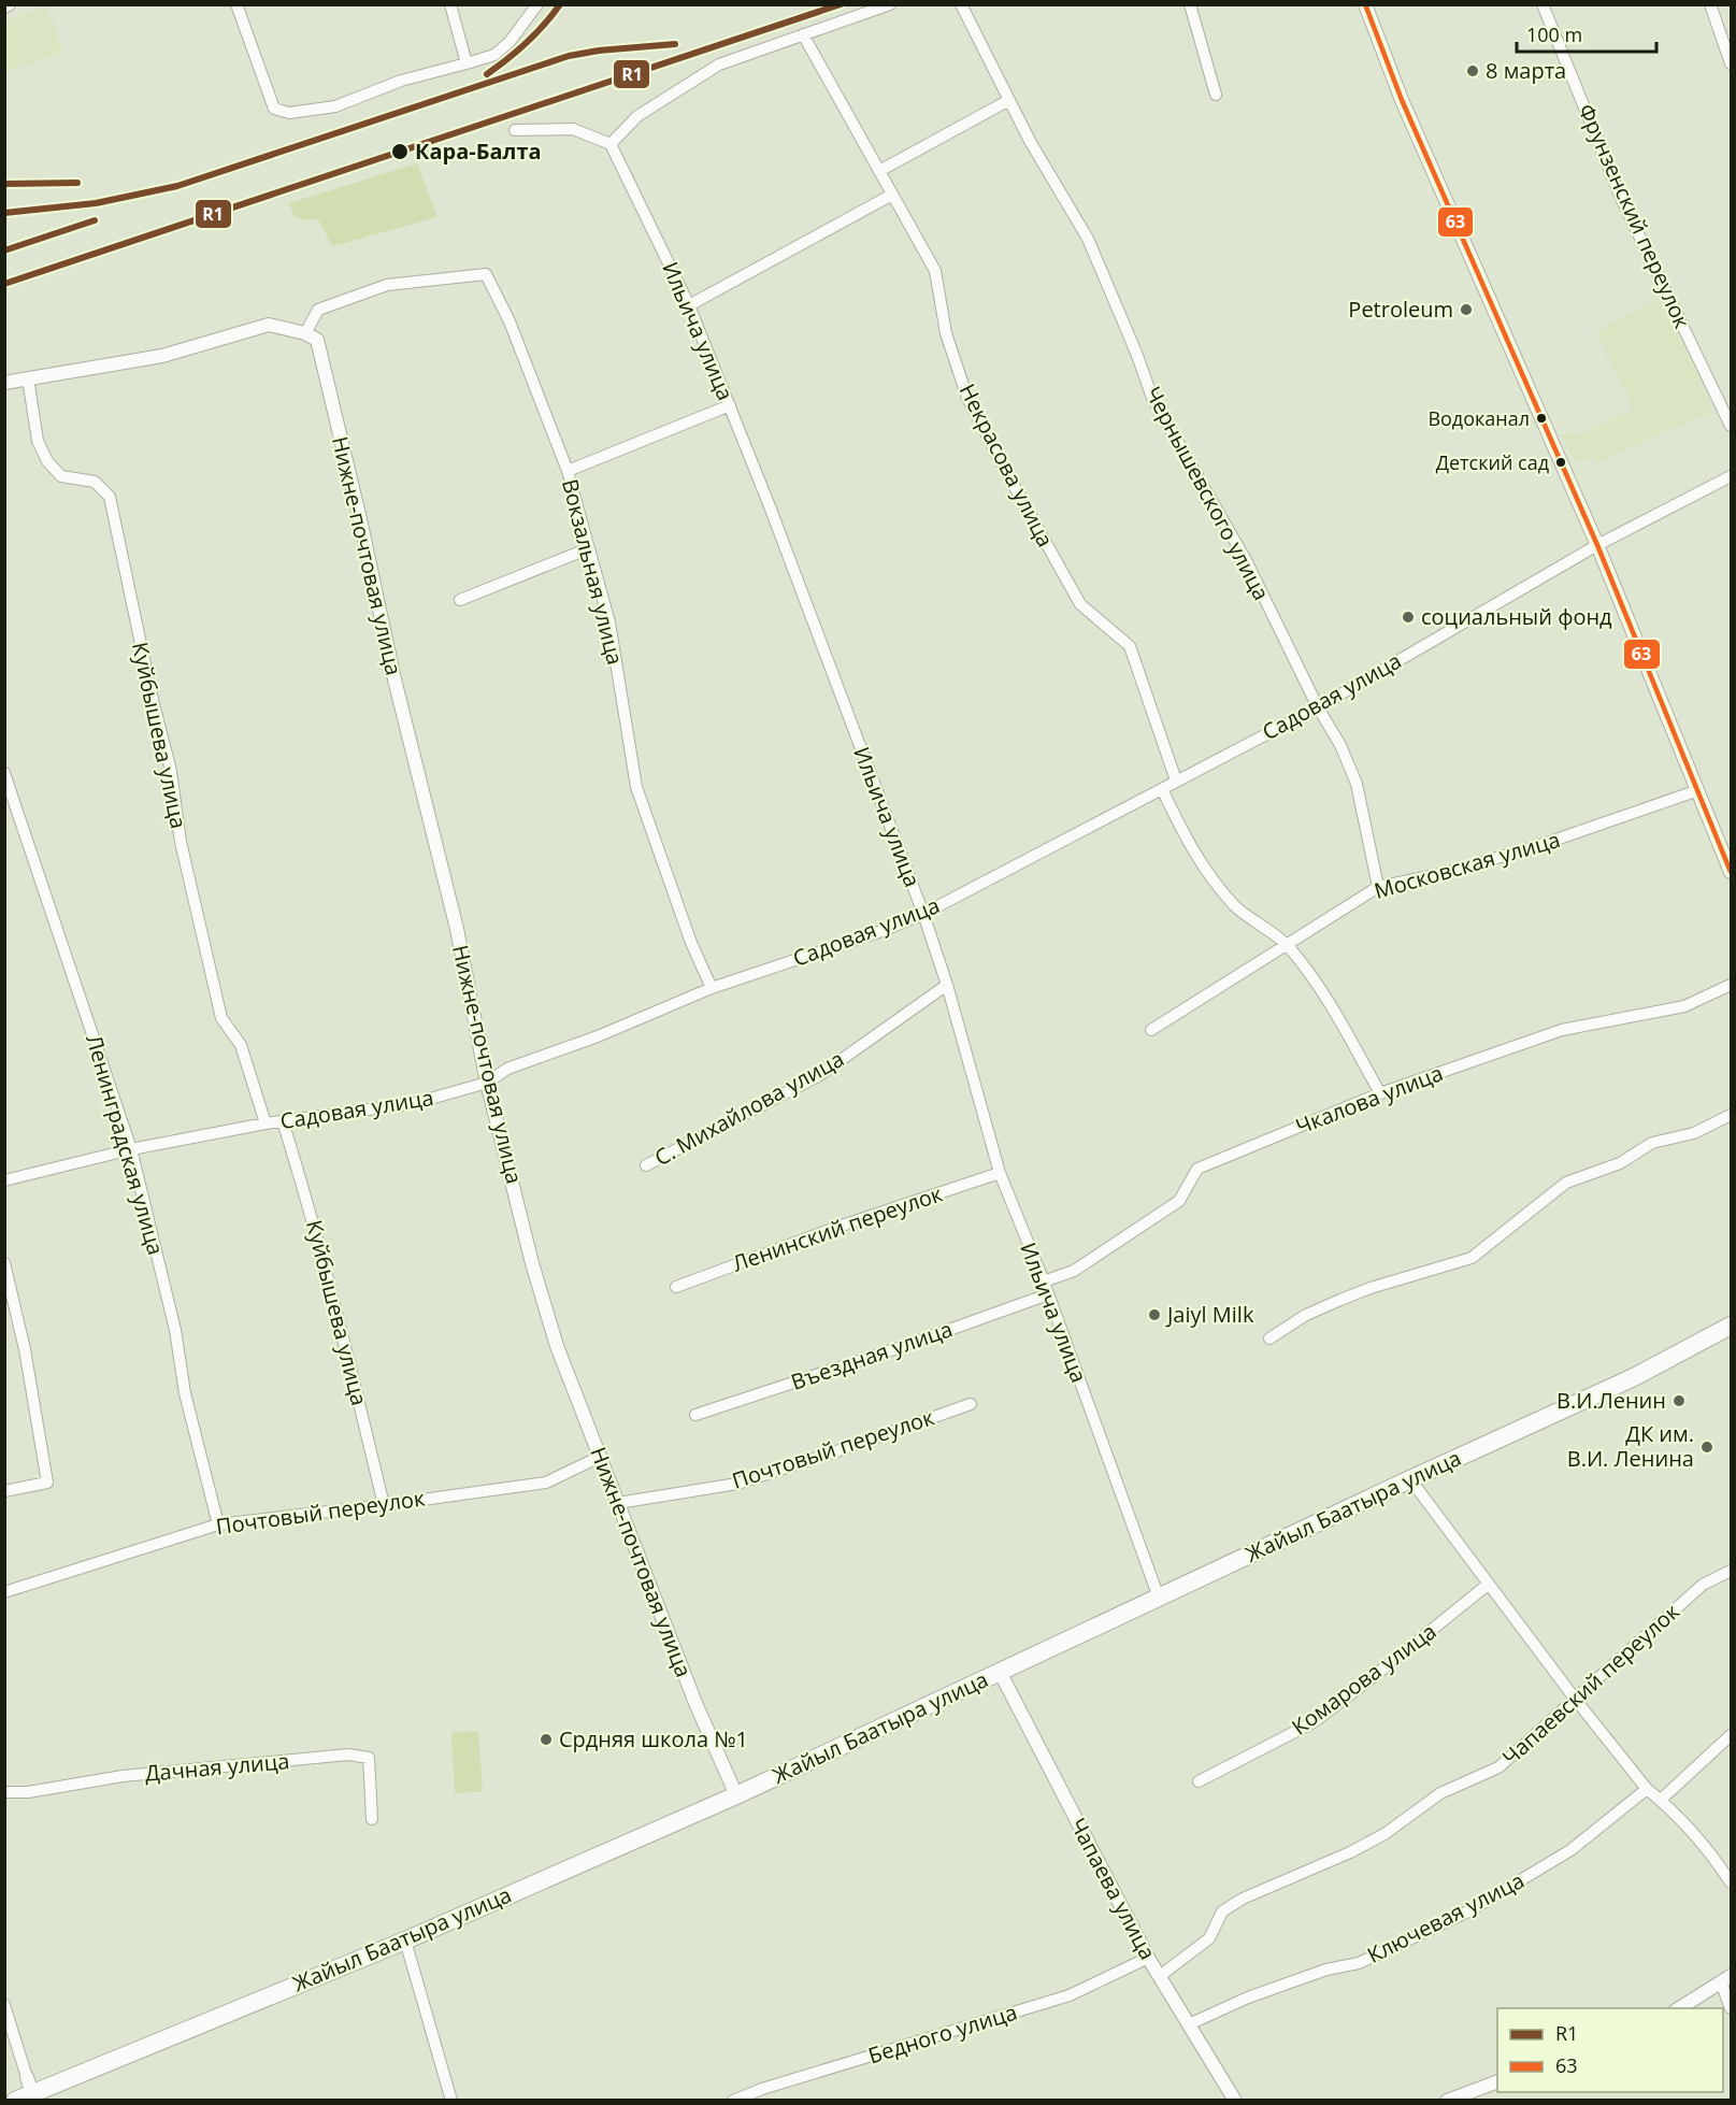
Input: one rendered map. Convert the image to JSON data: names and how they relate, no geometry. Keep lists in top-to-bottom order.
{
  "streets": {
    "highway": ["Жайыл Баатыра улица"],
    "street": [
      "Фрунзенский переулок",
      "Ильича улица",
      "Некрасова улица",
      "Чернышевского улица",
      "Нижне-почтовая улица",
      "Вокзальная улица",
      "Садовая улица",
      "Куйбышева улица",
      "Московская улица",
      "Чкалова улица",
      "С. Михайлова улица",
      "Ленинградская улица",
      "Ленинский переулок",
      "Въездная улица",
      "Почтовый переулок",
      "Комарова улица",
      "Чапаевский переулок",
      "Дачная улица",
      "Чапаева улица",
      "Ключевая улица",
      "Бедного улица"
    ]
  },
  "crossings": [
    ["Ильича улица", "Садовая улица"],
    ["Ильича улица", "Чкалова улица"],
    ["Ильича улица", "С. Михайлова улица"],
    ["Ильича улица", "Ленинский переулок"],
    ["Ильича улица", "Въездная улица"],
    ["Ильича улица", "Жайыл Баатыра улица"],
    ["Некрасова улица", "Садовая улица"],
    ["Чернышевского улица", "Садовая улица"],
    ["Чернышевского улица", "Московская улица"],
    ["Нижне-почтовая улица", "Вокзальная улица"],
    ["Нижне-почтовая улица", "Садовая улица"],
    ["Нижне-почтовая улица", "Почтовый переулок"],
    ["Нижне-почтовая улица", "Жайыл Баатыра улица"],
    ["Вокзальная улица", "Садовая улица"],
    ["Садовая улица", "Куйбышева улица"],
    ["Садовая улица", "Ленинградская улица"],
    ["Куйбышева улица", "Почтовый переулок"],
    ["Ленинградская улица", "Почтовый переулок"],
    ["Жайыл Баатыра улица", "Чапаева улица"],
    ["Чапаевский переулок", "Чапаева улица"],
    ["Чапаева улица", "Ключевая улица"],
    ["Чапаева улица", "Бедного улица"]
  ],
  "places": [
    "8 марта",
    "Кара-Балта",
    "Petroleum",
    "Водоканал",
    "Детский сад",
    "социальный фонд",
    "Jaiyl Milk",
    "В.И.Ленин",
    "ДК им. В.И. Ленина",
    "Срдняя школа №1"
  ],
  "lines": ["transit line R1", "transit line 63"],
  "legend": ["R1", "63"],
  "scale_bar": "100 m"
}
